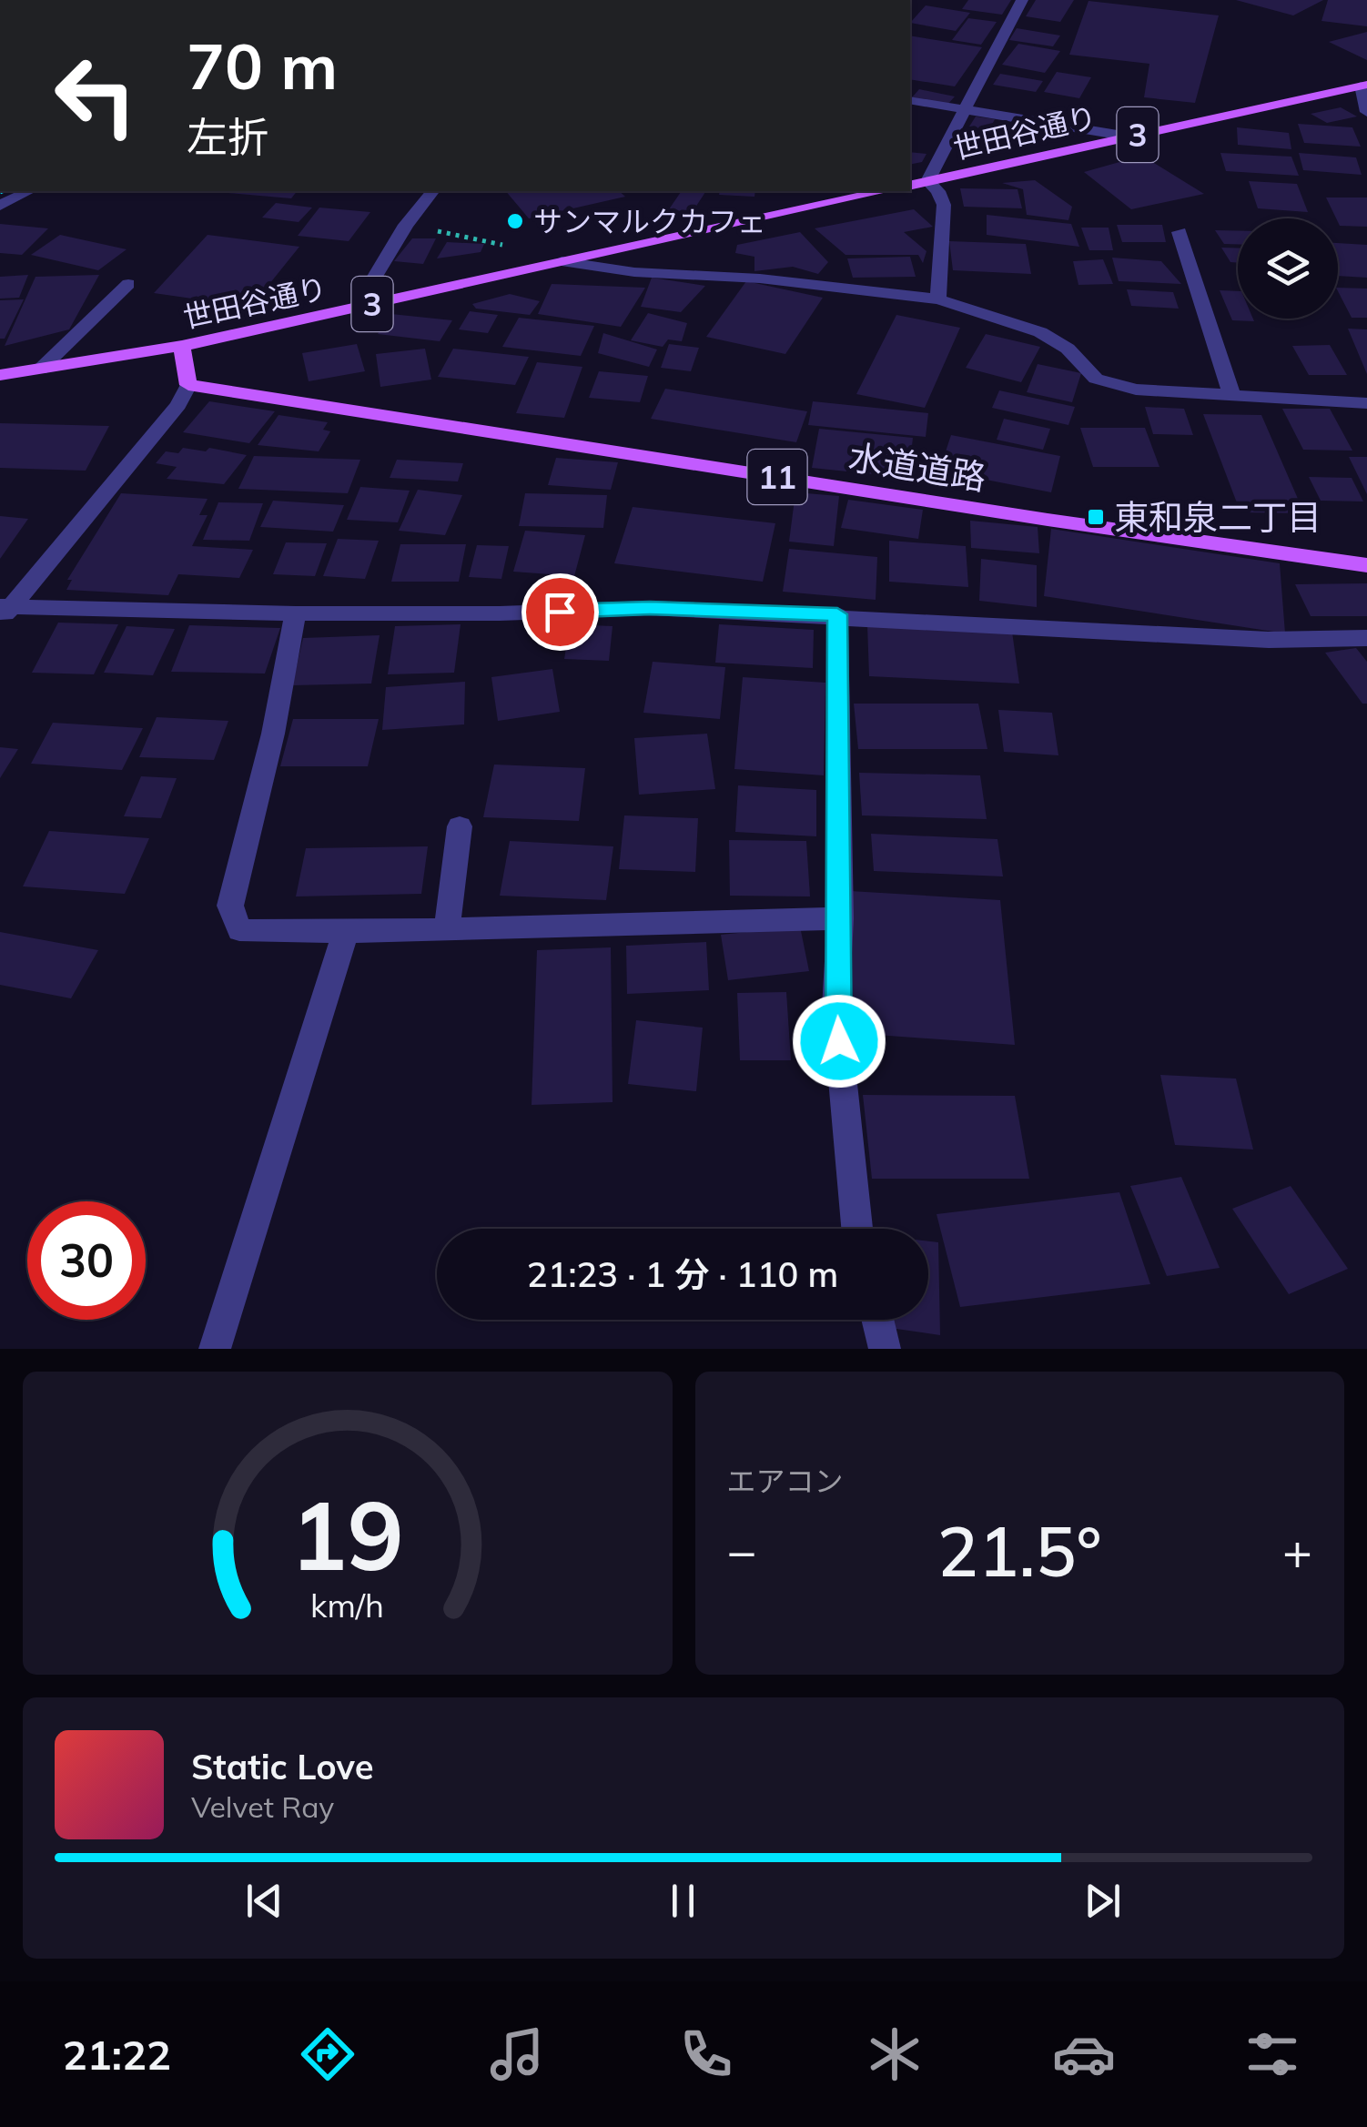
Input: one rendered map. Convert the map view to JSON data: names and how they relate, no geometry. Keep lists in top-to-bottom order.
{
  "streets": {
    "main road": [
      "世田谷通り",
      "3",
      "水道道路",
      "11"
    ]
  },
  "places": {
    "other": ["サンマルクカフェ"],
    "transit": ["東和泉二丁目"]
  },
  "page": {
    "turn": ["70 m", "左折"],
    "limit": "30",
    "trip": "21:23 · 1 分 · 110 m",
    "tile": "エアコン",
    "heat": ["−", "21.5°", "+"],
    "song": ["Static Love", "Velvet Ray"],
    "tabs": "21:22",
    "gauge": ["19", "km/h"]
  }
}
